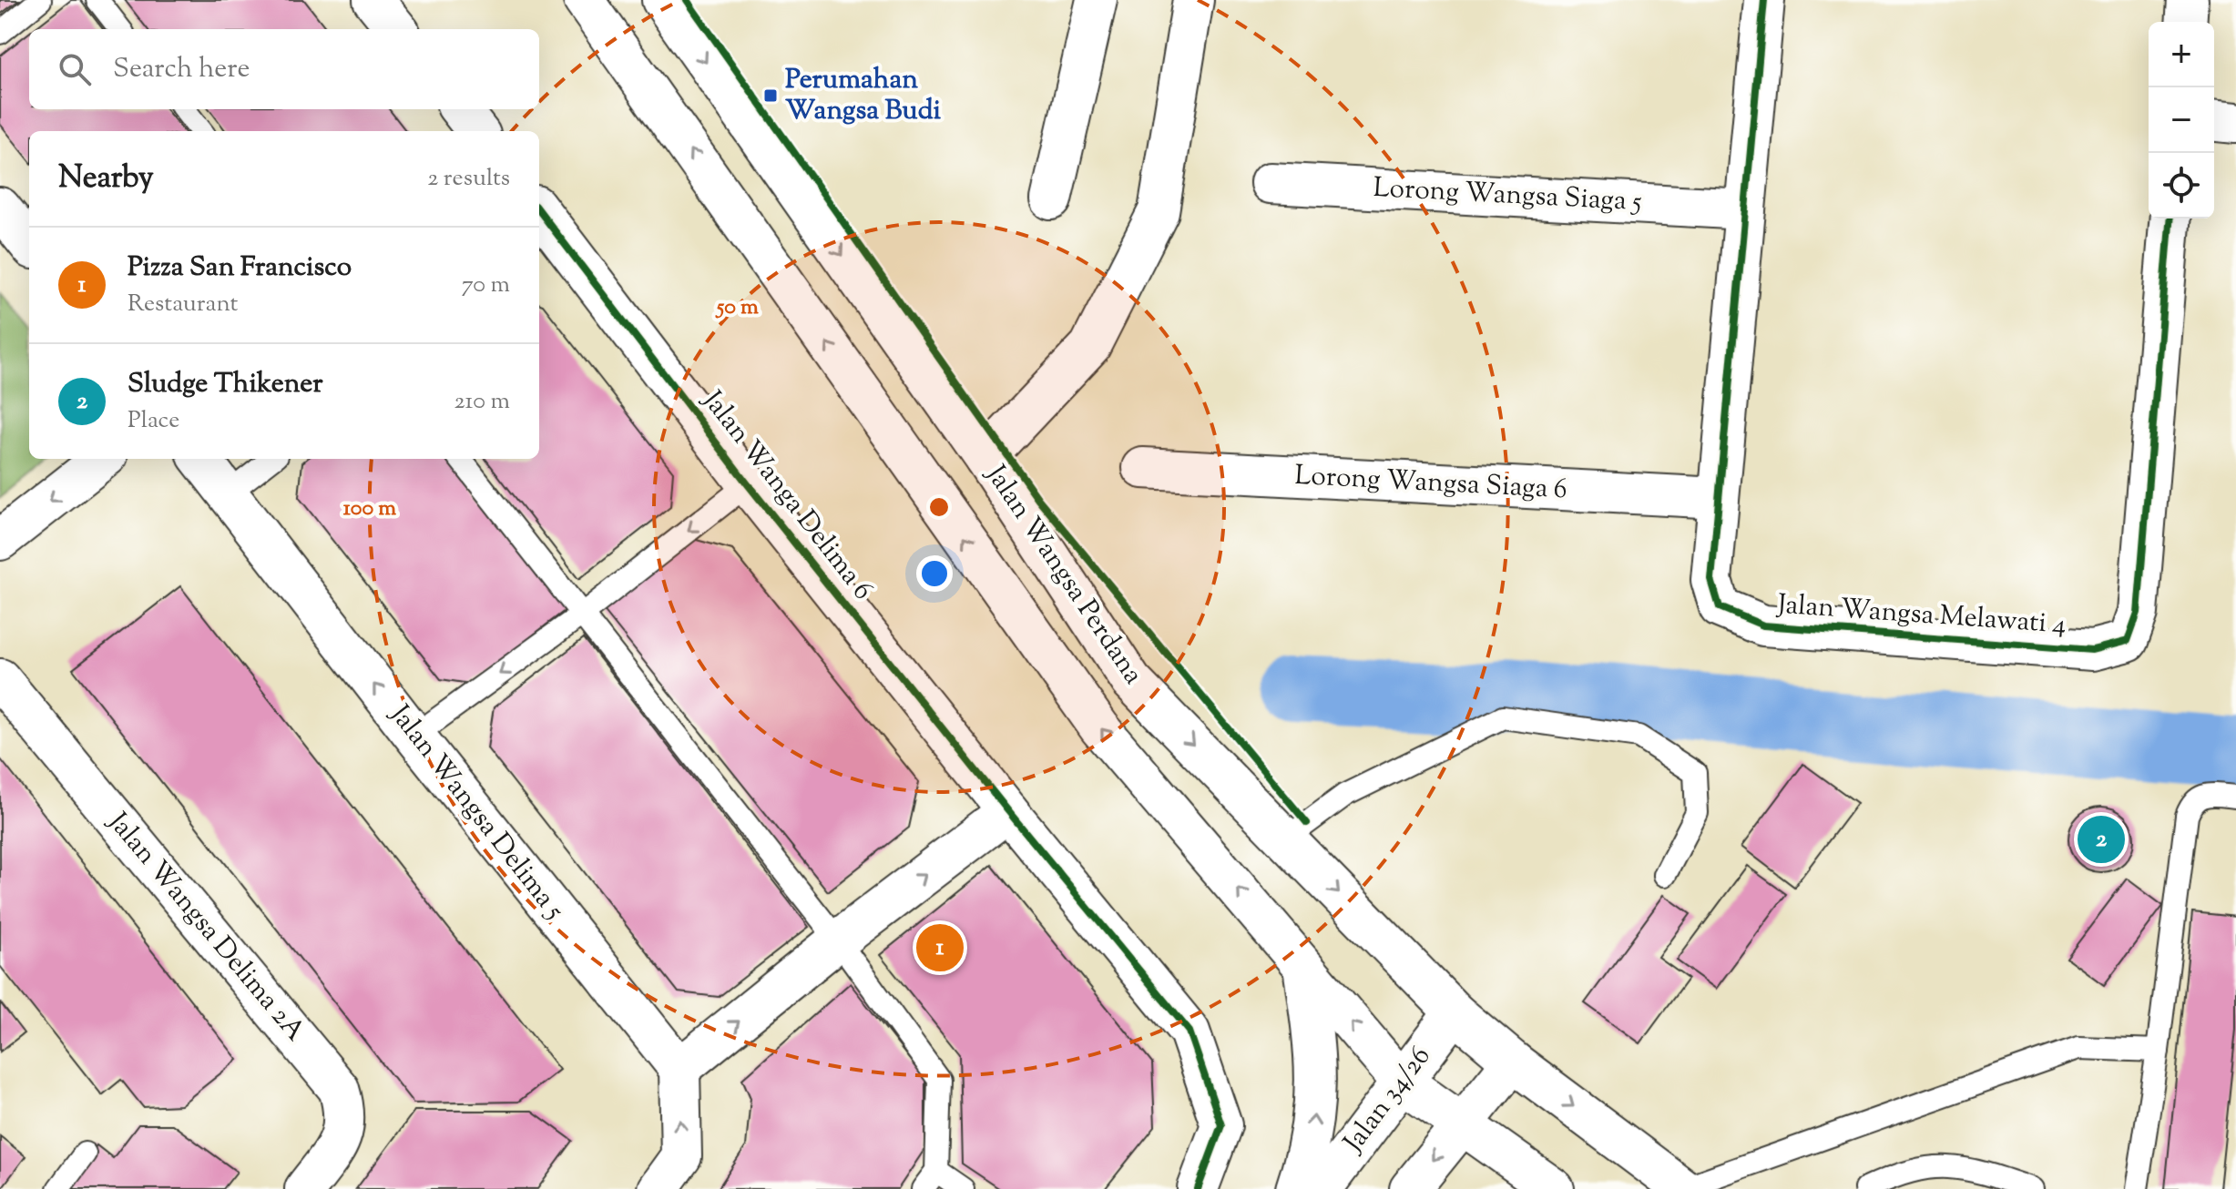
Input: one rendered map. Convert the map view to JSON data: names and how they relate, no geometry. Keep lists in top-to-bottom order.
{
  "streets": {
    "street": [
      "Lorong Wangsa Siaga 5",
      "Lorong Wangsa Siaga 6",
      "Jalan Wanga Delima 6",
      "Jalan Wangsa Perdana",
      "Jalan Wangsa Melawati 4",
      "Jalan Wangsa Delima 5",
      "Jalan Wangsa Delima 2A",
      "Jalan 34/26"
    ]
  },
  "crossings": [
    ["Lorong Wangsa Siaga 5", "Jalan Wangsa Melawati 4"],
    ["Lorong Wangsa Siaga 6", "Jalan Wangsa Melawati 4"],
    ["Jalan Wangsa Perdana", "Jalan 34/26"]
  ],
  "one_way": ["Jalan Wangsa Delima 5"],
  "places": {
    "transit": ["Perumahan Wangsa Budi"]
  },
  "page": {
    "map_buttons": ["+", "−"],
    "search": "Search here",
    "heading": ["Nearby", "2 results"],
    "list": [
      {
        "mark": "1",
        "name": "Pizza San Francisco",
        "note": "Restaurant",
        "value": "70 m"
      },
      {
        "mark": "2",
        "name": "Sludge Thikener",
        "note": "Place",
        "value": "210 m"
      }
    ],
    "pins": ["2", "1"]
  },
  "rings": ["50 m", "100 m"]
}
